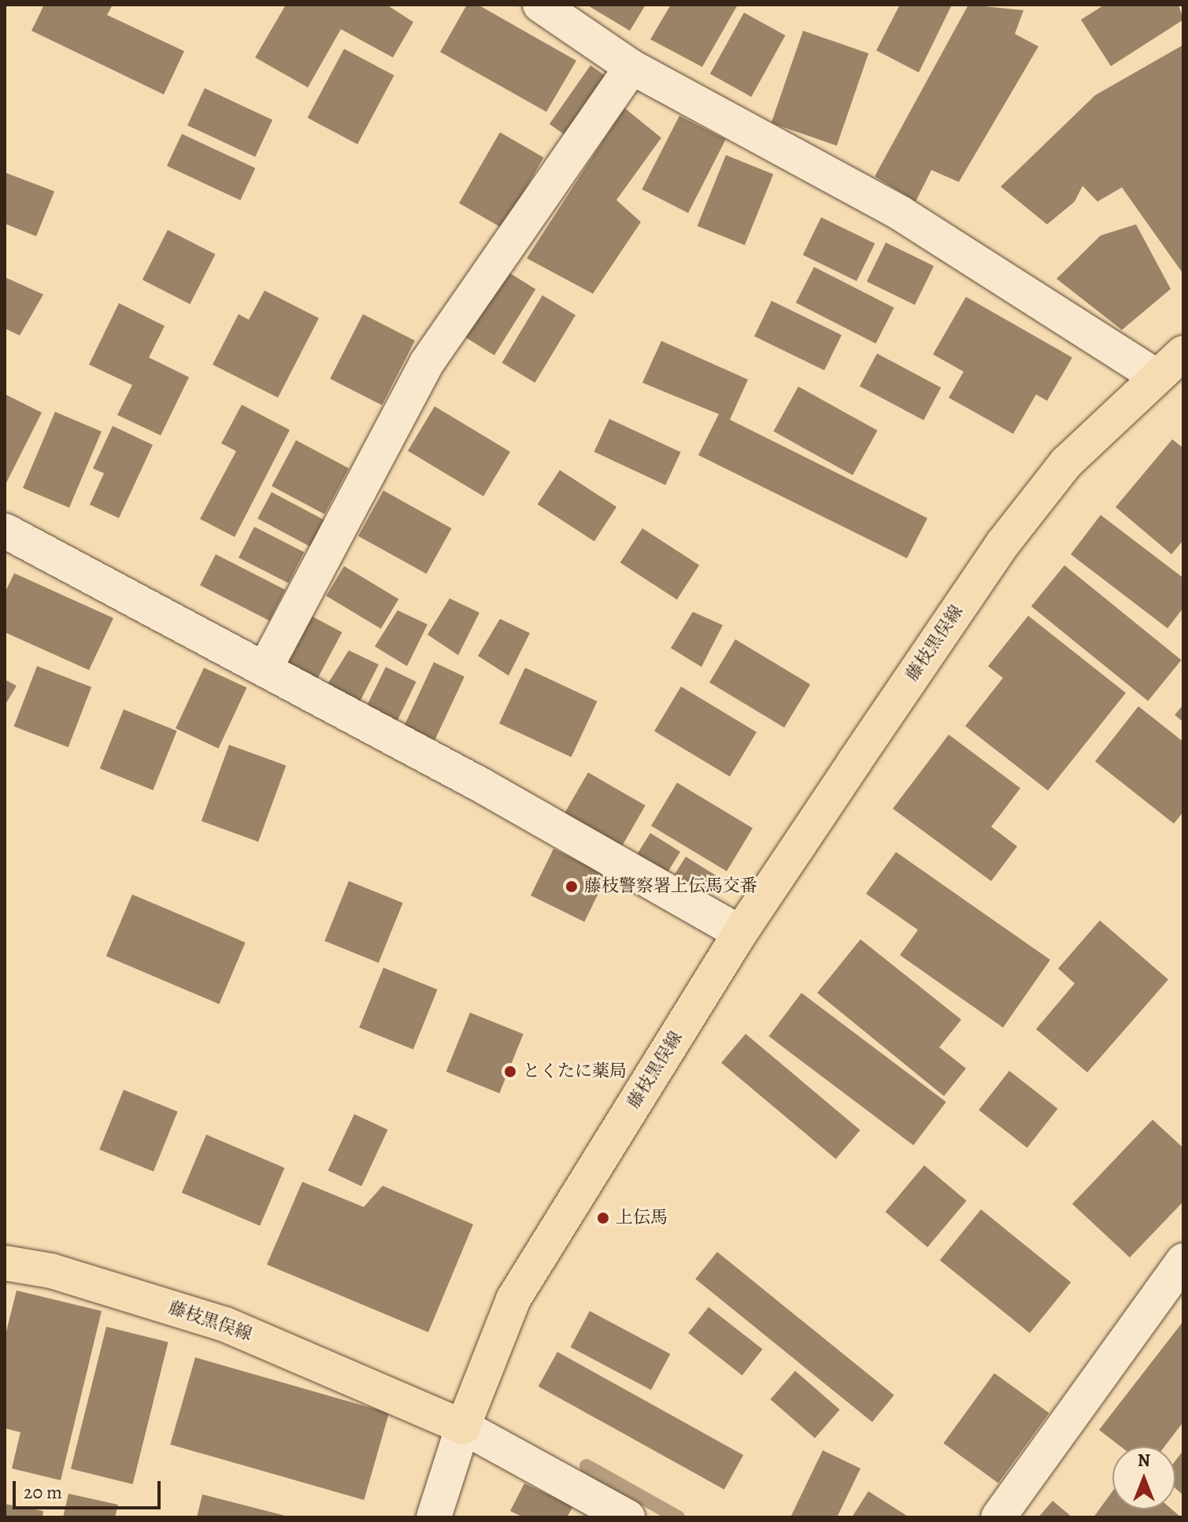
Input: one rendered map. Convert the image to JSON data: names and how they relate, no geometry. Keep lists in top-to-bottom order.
{
  "streets": {
    "main road": ["藤枝黒俣線"]
  },
  "places": ["藤枝警察署上伝馬交番", "とくたに薬局", "上伝馬"],
  "scale_bar": "20 m",
  "north": "top"
}
